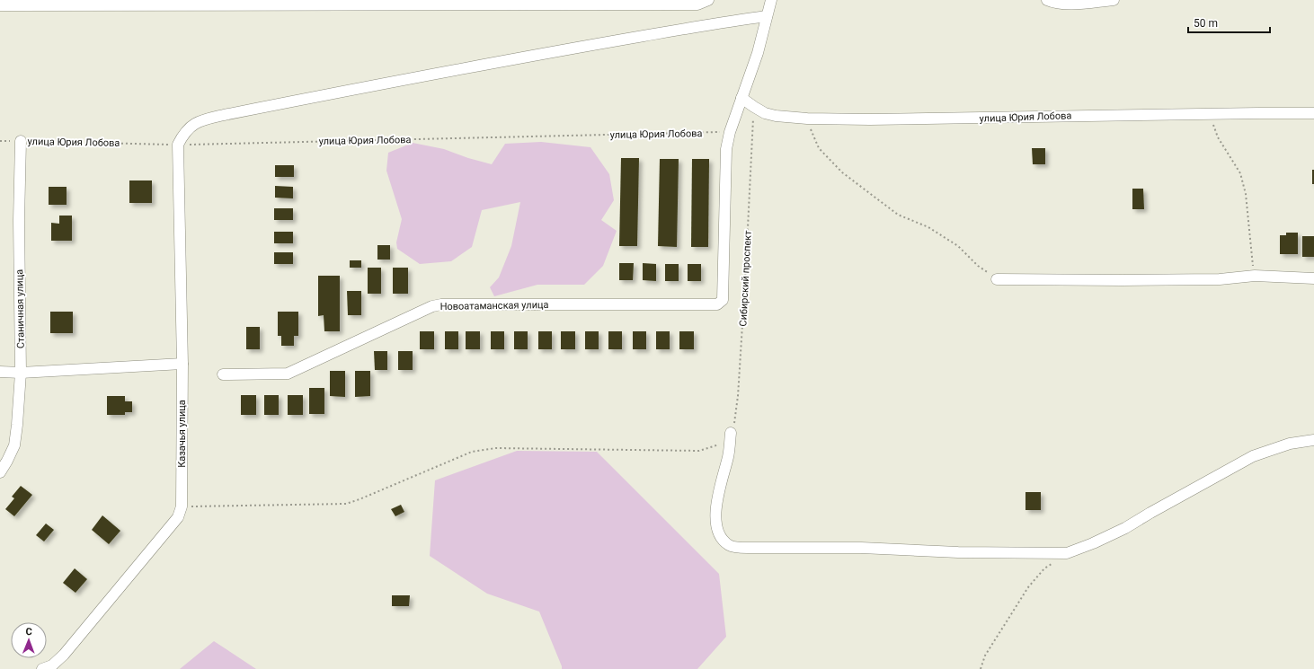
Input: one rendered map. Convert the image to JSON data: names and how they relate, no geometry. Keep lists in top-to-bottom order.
{
  "streets": {
    "street": [
      "улица Юрия Лобова",
      "Сибирский проспект",
      "Новоатаманская улица",
      "Станичная улица",
      "Казачья улица"
    ]
  },
  "crossings": [
    ["улица Юрия Лобова", "Сибирский проспект"],
    ["улица Юрия Лобова", "Станичная улица"],
    ["улица Юрия Лобова", "Казачья улица"],
    ["Сибирский проспект", "Новоатаманская улица"],
    ["Сибирский проспект", "Казачья улица"]
  ],
  "scale_bar": "50 m",
  "north": "top"
}
